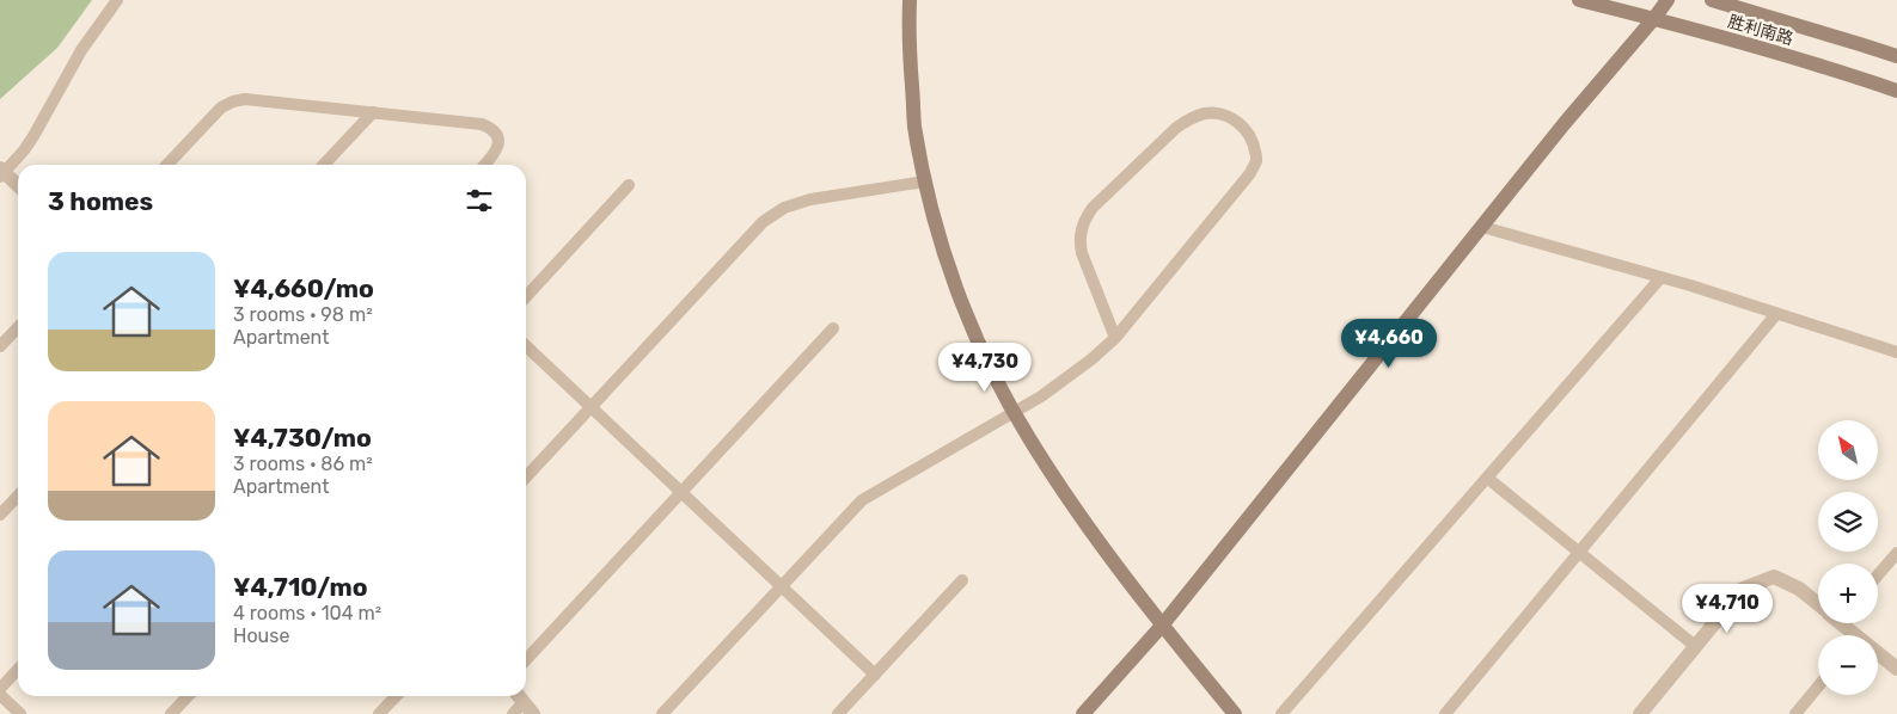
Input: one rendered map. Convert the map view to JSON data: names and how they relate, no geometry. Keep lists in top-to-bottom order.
{
  "streets": {
    "street": ["胜利南路"]
  },
  "north": "top left",
  "page": {
    "heading": "3 homes",
    "list": [
      {
        "name": "¥4,660/mo",
        "note": "3 rooms · 98 m² · Apartment"
      },
      {
        "name": "¥4,730/mo",
        "note": "3 rooms · 86 m² · Apartment"
      },
      {
        "name": "¥4,710/mo",
        "note": "4 rooms · 104 m² · House"
      }
    ],
    "price": ["¥4,660", "¥4,730", "¥4,710"],
    "map_buttons": ["+", "−"]
  }
}
